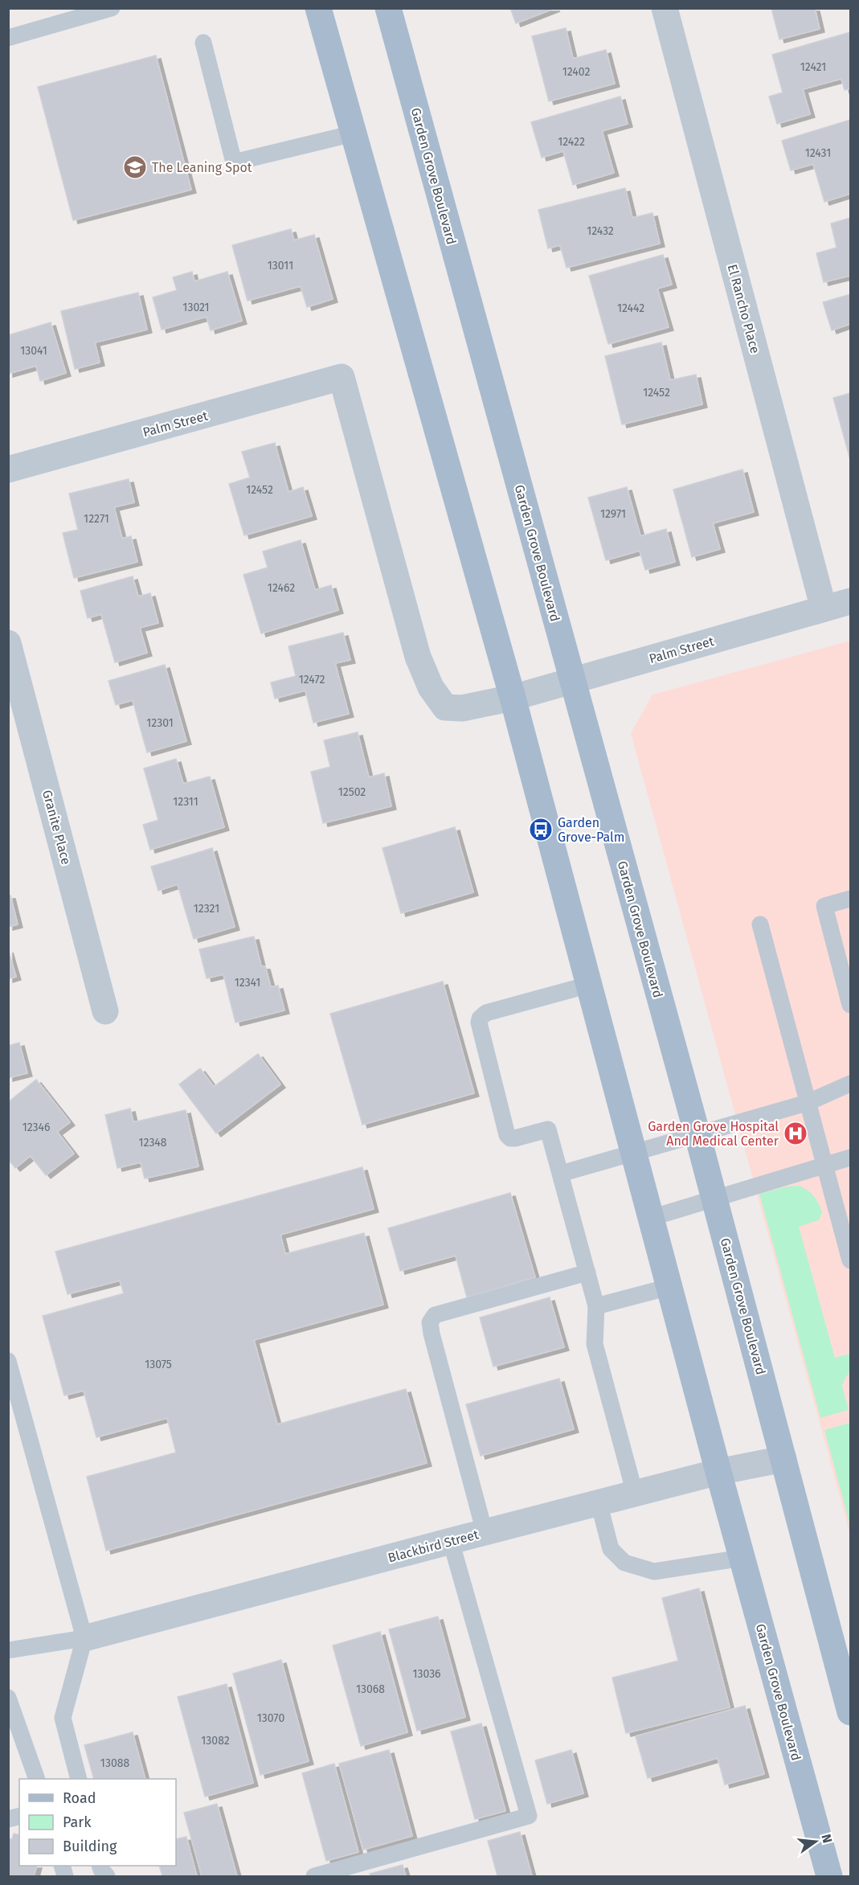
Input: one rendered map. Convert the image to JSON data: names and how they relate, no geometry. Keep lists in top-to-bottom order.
{
  "streets": {
    "main road": ["Garden Grove Boulevard"],
    "street": [
      "El Rancho Place",
      "Palm Street",
      "Granite Place",
      "Blackbird Street"
    ]
  },
  "crossings": [
    ["Garden Grove Boulevard", "Palm Street"],
    ["Garden Grove Boulevard", "Blackbird Street"],
    ["El Rancho Place", "Palm Street"]
  ],
  "places": {
    "school or university": ["The Leaning Spot"],
    "bus stop": ["Garden Grove-Palm"],
    "hospital": ["Garden Grove Hospital And Medical Center"]
  },
  "house_numbers": [
    "12421",
    "12402",
    "12422",
    "12431",
    "12432",
    "13011",
    "13021",
    "12442",
    "13041",
    "12452",
    "12452",
    "12971",
    "12271",
    "12462",
    "12472",
    "12301",
    "12502",
    "12311",
    "12321",
    "12341",
    "12346",
    "12348",
    "13075",
    "13036",
    "13068",
    "13070",
    "13082",
    "13088"
  ],
  "legend": ["Road", "Park", "Building"],
  "north": "right"
}
